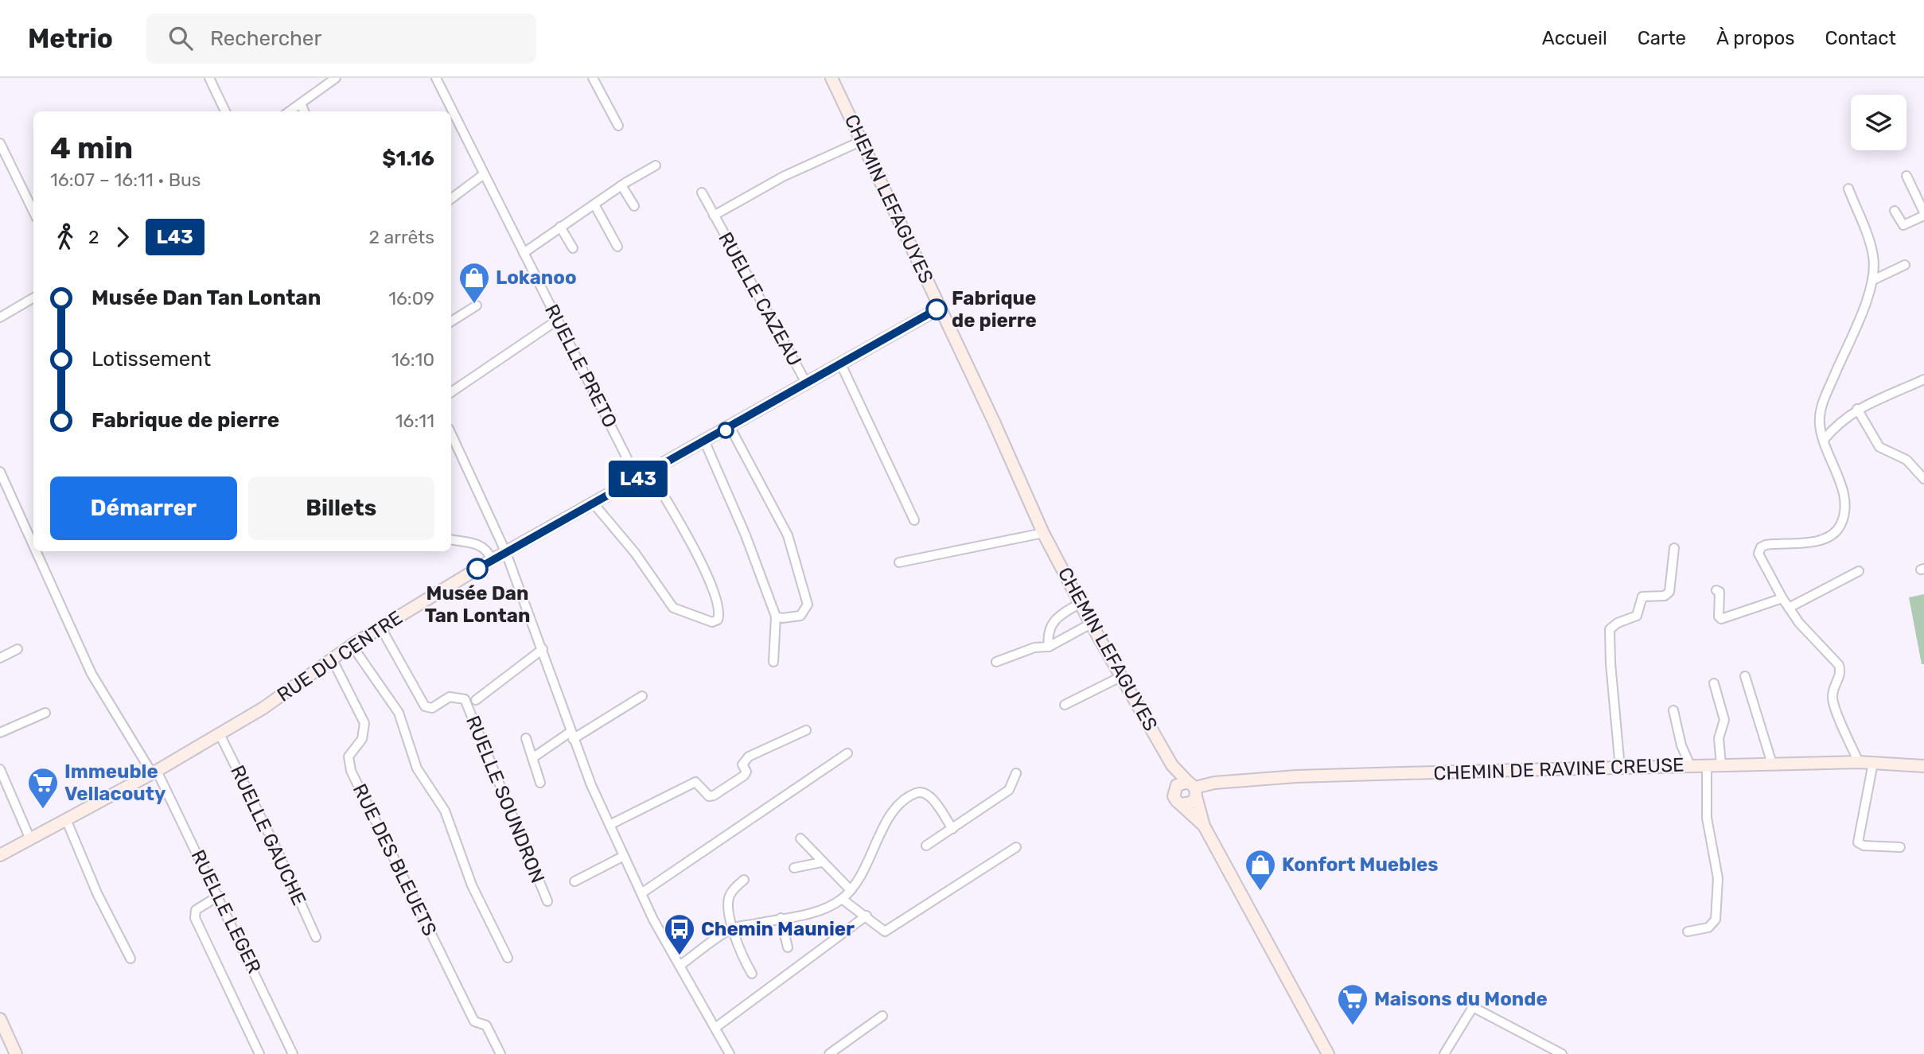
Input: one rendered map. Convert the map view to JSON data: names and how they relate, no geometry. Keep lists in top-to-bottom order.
{
  "streets": {
    "main road": ["CHEMIN LEFAGUYES", "RUE DU CENTRE", "CHEMIN DE RAVINE CREUSE"],
    "street": [
      "RUELLE CAZEAU",
      "RUELLE PRETO",
      "RUELLE SOUNDRON",
      "RUELLE GAUCHE",
      "RUE DES BLEUETS",
      "RUELLE LEGER"
    ]
  },
  "crossings": [
    ["CHEMIN LEFAGUYES", "RUELLE CAZEAU"],
    ["CHEMIN LEFAGUYES", "RUE DU CENTRE"],
    ["CHEMIN LEFAGUYES", "CHEMIN DE RAVINE CREUSE"],
    ["RUELLE CAZEAU", "RUE DU CENTRE"],
    ["RUELLE PRETO", "RUE DU CENTRE"],
    ["RUE DU CENTRE", "RUELLE SOUNDRON"],
    ["RUE DU CENTRE", "RUELLE GAUCHE"],
    ["RUE DU CENTRE", "RUE DES BLEUETS"],
    ["RUE DU CENTRE", "RUELLE LEGER"]
  ],
  "places": {
    "shop": ["Lokanoo", "Konfort Muebles"],
    "other": ["Fabrique de pierre", "Musée Dan Tan Lontan"],
    "supermarket": ["Immeuble Vellacouty", "Maisons du Monde"],
    "bus stop": ["Chemin Maunier"]
  },
  "lines": ["bus line L43"],
  "page": {
    "header": "Metrio",
    "search": "Rechercher",
    "nav": [
      "Accueil",
      "Carte",
      "À propos",
      "Contact"
    ],
    "on_map": "L43",
    "heading": ["4 min", "16:07 – 16:11 · Bus", "$1.16"],
    "legs": ["2", "L43", "2 arrêts"],
    "list": [
      {
        "name": "Musée Dan Tan Lontan",
        "value": "16:09"
      },
      {
        "name": "Lotissement",
        "value": "16:10"
      },
      {
        "name": "Fabrique de pierre",
        "value": "16:11"
      }
    ],
    "buttons": ["Démarrer", "Billets"]
  }
}
